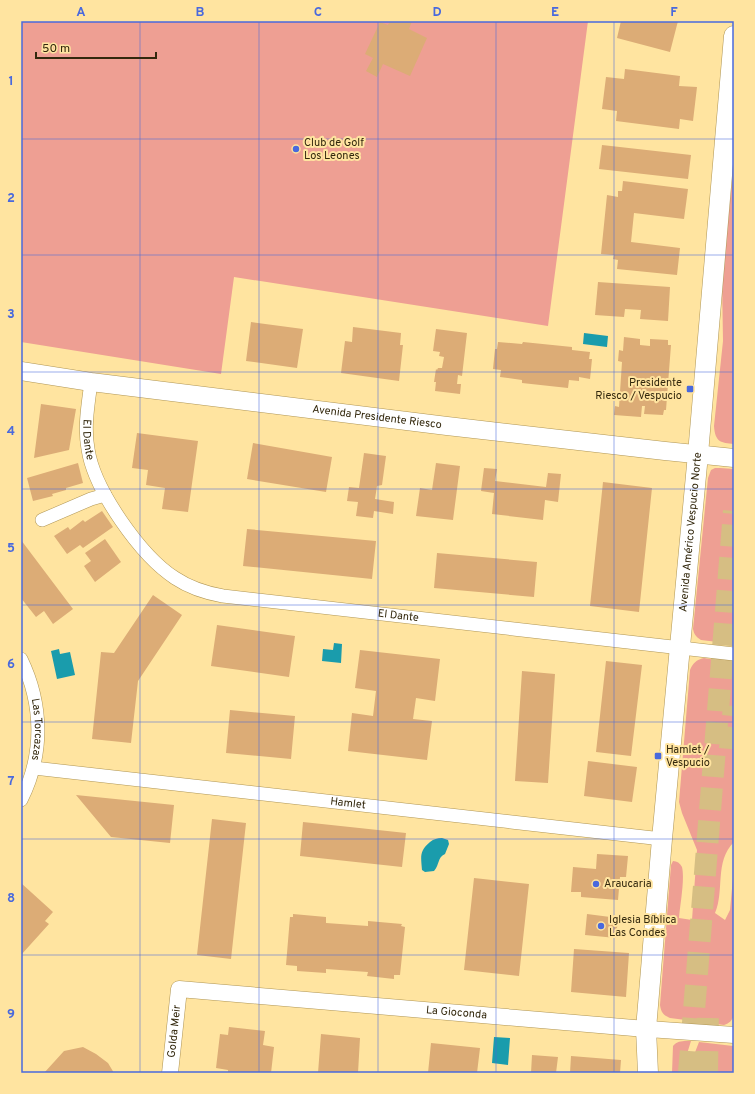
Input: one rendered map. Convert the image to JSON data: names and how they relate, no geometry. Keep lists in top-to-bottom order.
{
  "streets": {
    "main road": ["Avenida Presidente Riesco", "Avenida Américo Vespucio Norte"],
    "street": [
      "El Dante",
      "Las Torcazas",
      "Hamlet",
      "La Gioconda",
      "Golda Meir"
    ]
  },
  "crossings": [
    ["Avenida Presidente Riesco", "El Dante"],
    ["Avenida Presidente Riesco", "Avenida Américo Vespucio Norte"],
    ["El Dante", "Avenida Américo Vespucio Norte"],
    ["Avenida Américo Vespucio Norte", "Hamlet"],
    ["Avenida Américo Vespucio Norte", "La Gioconda"],
    ["Las Torcazas", "Hamlet"],
    ["La Gioconda", "Golda Meir"]
  ],
  "places": {
    "other": ["Club de Golf Los Leones", "Araucaria", "Iglesia Bíblica Las Condes"],
    "transit": ["Presidente Riesco / Vespucio", "Hamlet / Vespucio"]
  },
  "scale_bar": "50 m",
  "grid": {
    "columns": [
      "A",
      "B",
      "C",
      "D",
      "E",
      "F"
    ],
    "rows": [
      "1",
      "2",
      "3",
      "4",
      "5",
      "6",
      "7",
      "8",
      "9"
    ]
  }
}
